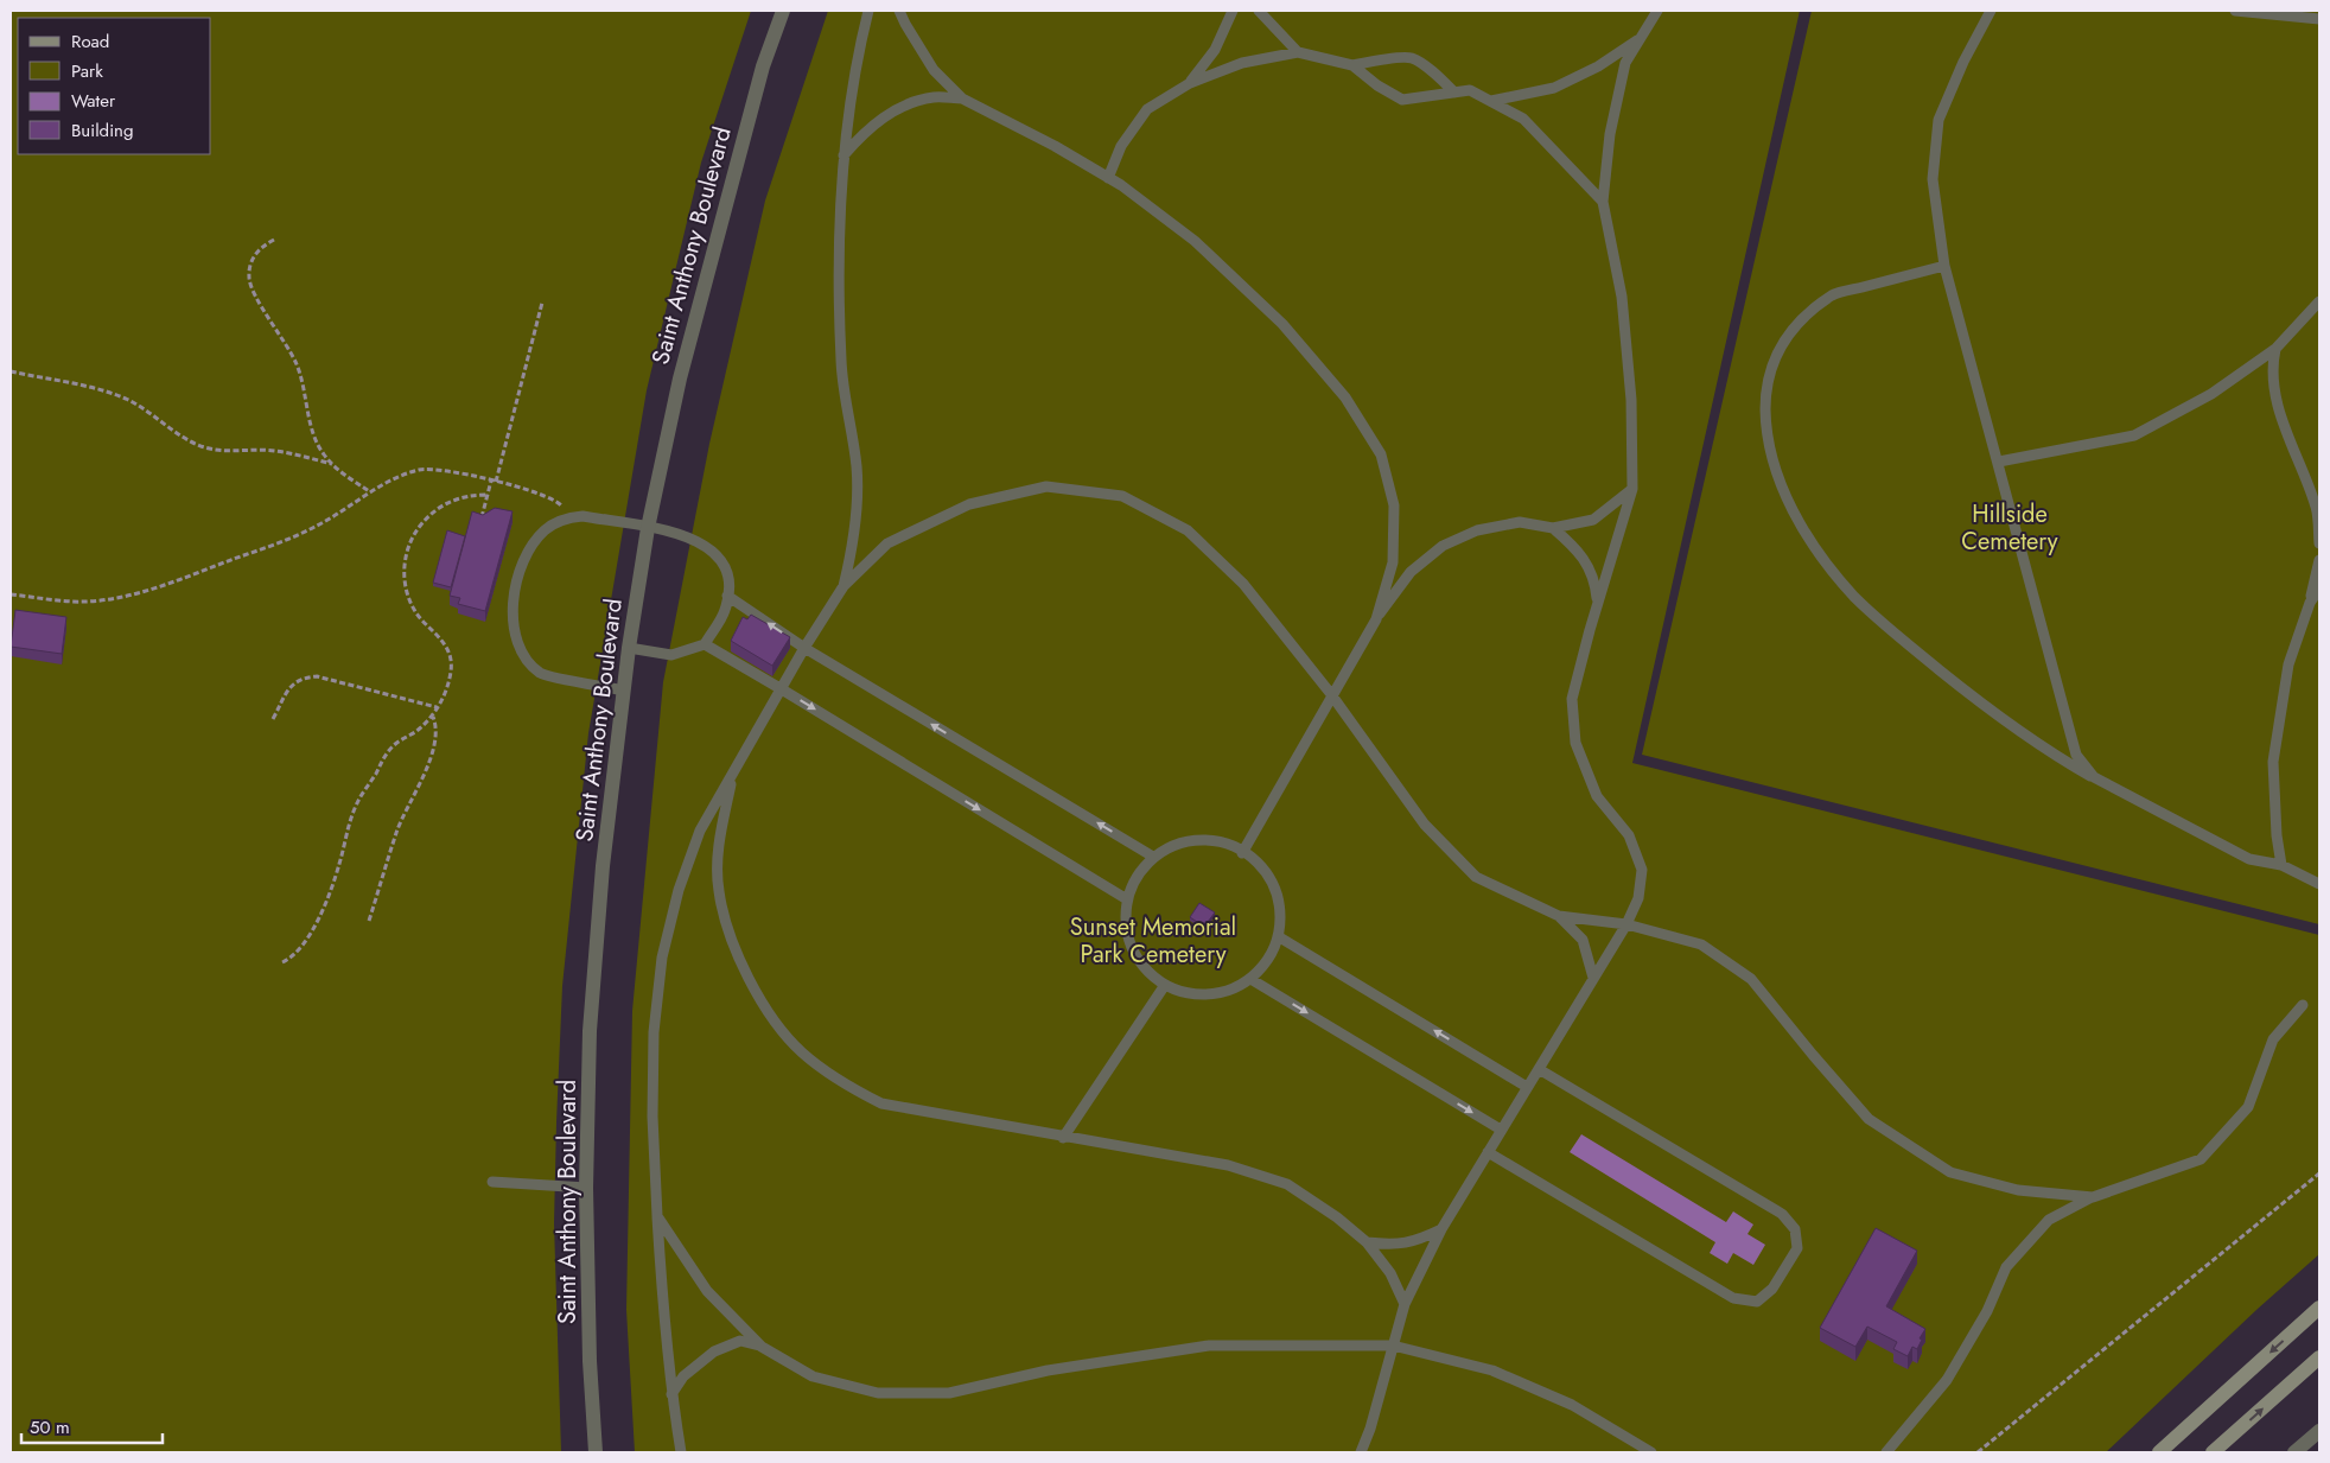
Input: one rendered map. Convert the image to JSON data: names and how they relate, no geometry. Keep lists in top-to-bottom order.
{
  "streets": {
    "street": ["Saint Anthony Boulevard"]
  },
  "parks": ["Hillside Cemetery", "Sunset Memorial Park Cemetery"],
  "legend": [
    "Road",
    "Park",
    "Water",
    "Building"
  ],
  "scale_bar": "50 m"
}
